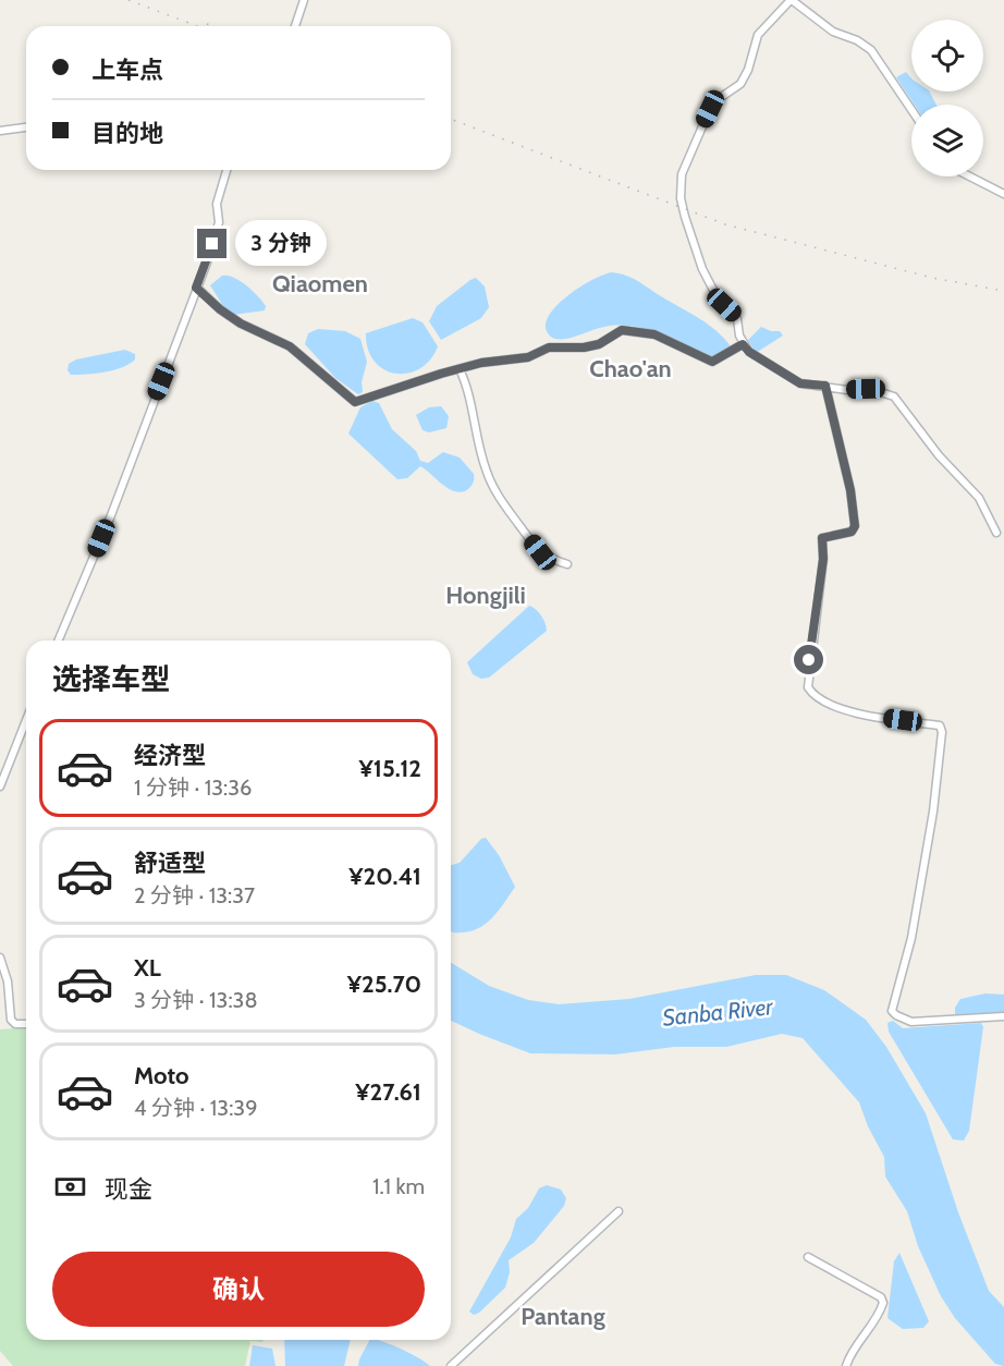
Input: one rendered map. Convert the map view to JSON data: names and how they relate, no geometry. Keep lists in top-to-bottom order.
{
  "districts": [
    "Qiaomen",
    "Chao'an",
    "Hongjili",
    "Pantang"
  ],
  "water": ["Sanba River"],
  "page": {
    "banner": ["上车点", "目的地"],
    "bubble": "3 分钟",
    "heading": "选择车型",
    "list": [
      {
        "name": "经济型",
        "note": "1 分钟 · 13:36",
        "value": "¥15.12"
      },
      {
        "name": "舒适型",
        "note": "2 分钟 · 13:37",
        "value": "¥20.41"
      },
      {
        "name": "XL",
        "note": "3 分钟 · 13:38",
        "value": "¥25.70"
      },
      {
        "name": "Moto",
        "note": "4 分钟 · 13:39",
        "value": "¥27.61"
      }
    ],
    "pay": ["现金", "1.1 km"],
    "buttons": "确认"
  }
}
